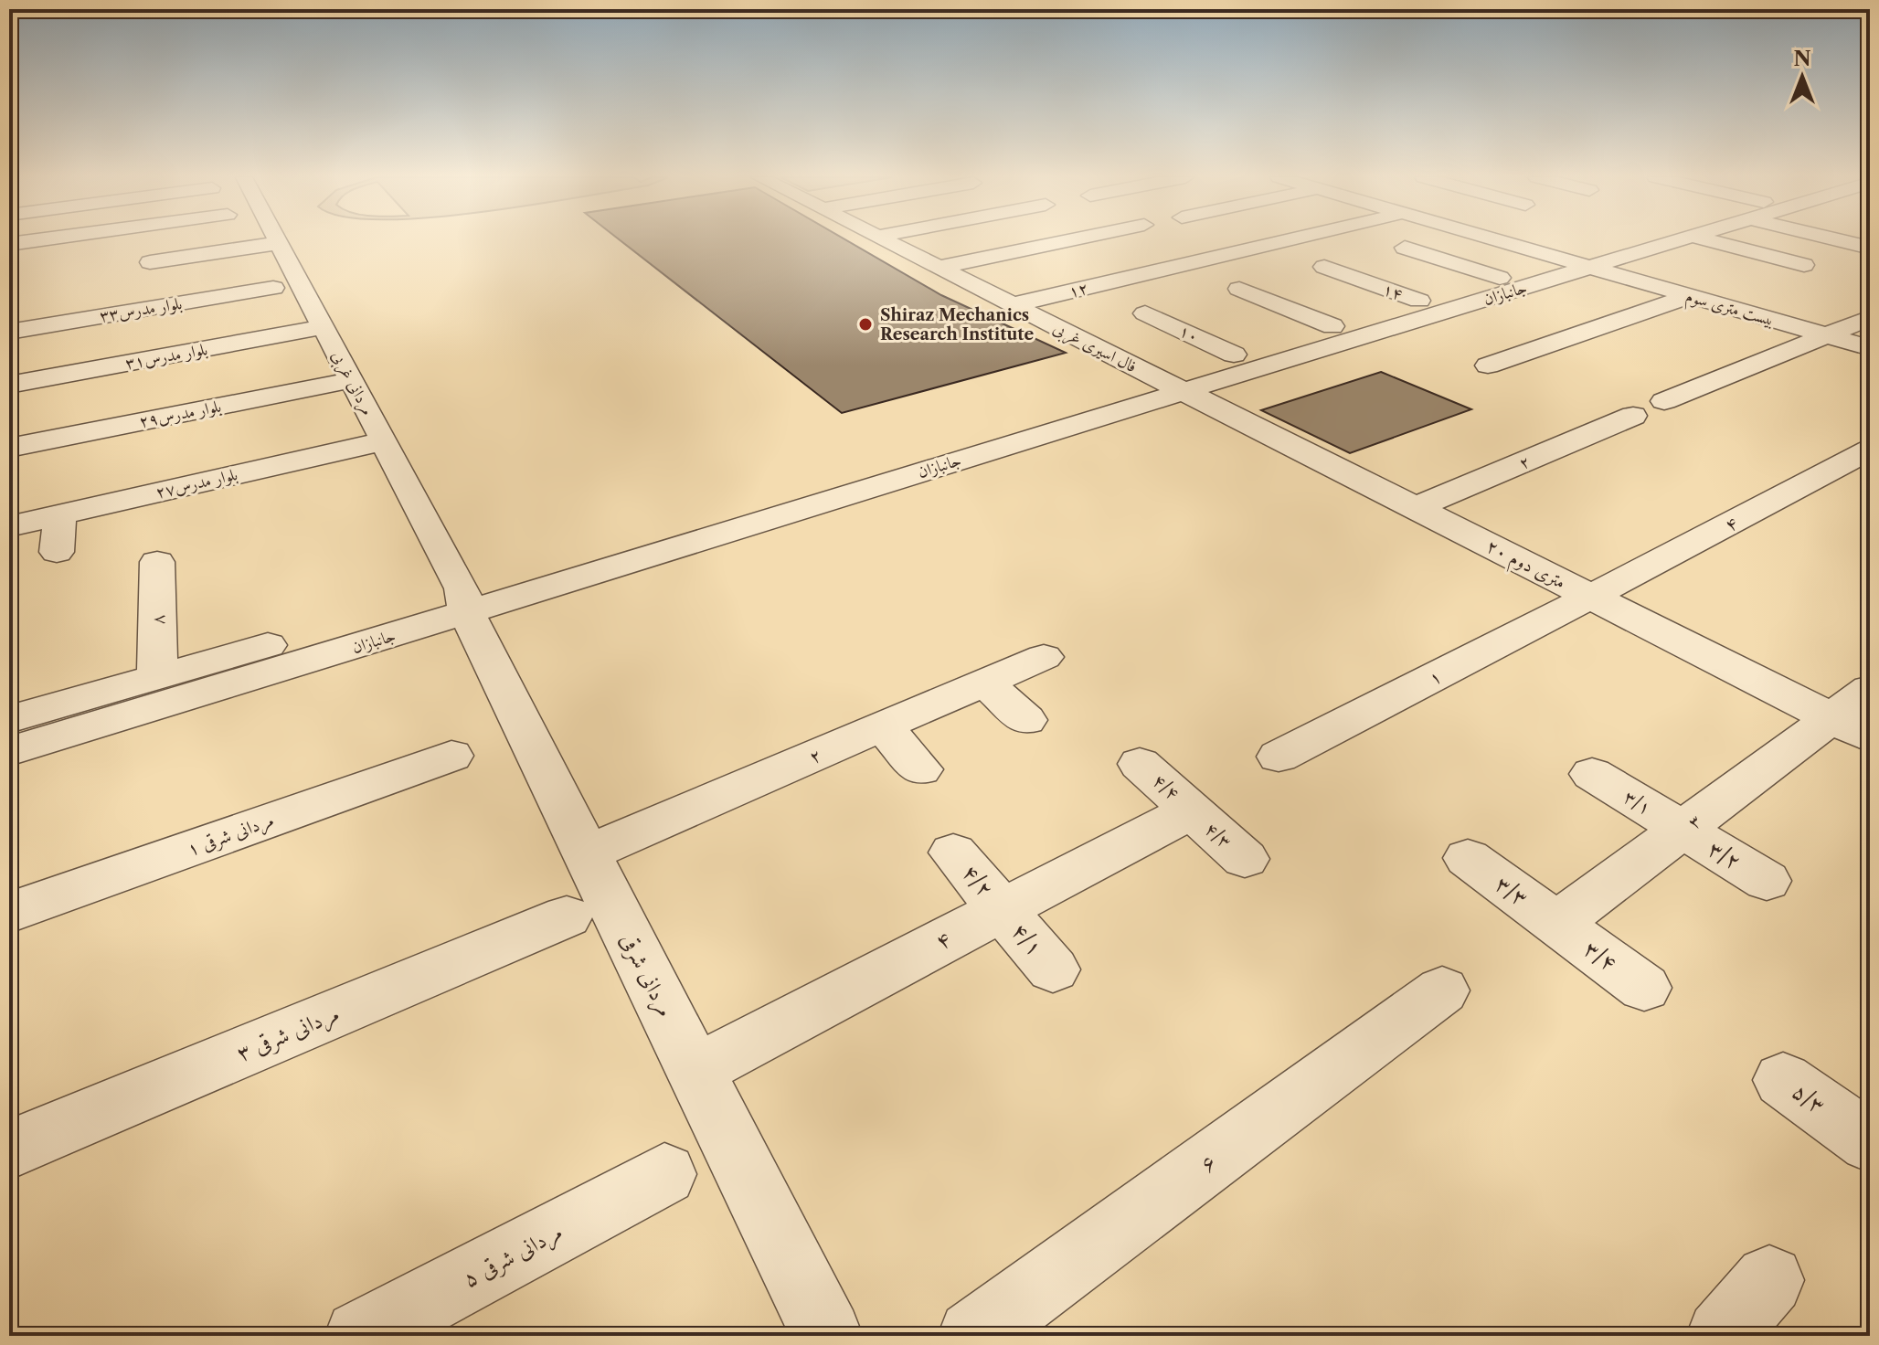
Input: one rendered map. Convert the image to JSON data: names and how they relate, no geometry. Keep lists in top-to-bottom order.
{
  "streets": {
    "street": [
      "۱۲",
      "۱۴",
      "جانبازان",
      "بیست متری سوم",
      "بلوار مدرس۳۳",
      "۱۰",
      "فال اسیری غربی",
      "بلوار مدرس۳۱",
      "مردانی غربی",
      "۲۹بلوار مدرس",
      "۲",
      "بلوار مدرس۲۷",
      "۴",
      "۲۰ متری دوم",
      "۸",
      "۱",
      "۴/۴",
      "۳/۱",
      "۳",
      "مردانی شرقی ۱",
      "۴/۳",
      "۳/۲",
      "۴/۲",
      "۳/۳",
      "۴/۱",
      "۳/۴",
      "مردانی شرقی",
      "مردانی شرقی ۳",
      "۵/۳",
      "۶",
      "مردانی شرقی ۵"
    ]
  },
  "crossings": [
    ["۱۲", "فال اسیری غربی"],
    ["۱۴", "جانبازان"],
    ["جانبازان", "بیست متری سوم"],
    ["جانبازان", "۱۰"],
    ["جانبازان", "فال اسیری غربی"],
    ["جانبازان", "مردانی غربی"],
    ["جانبازان", "۲۰ متری دوم"],
    ["جانبازان", "۸"],
    ["جانبازان", "مردانی شرقی"],
    ["فال اسیری غربی", "۲۰ متری دوم"],
    ["بلوار مدرس۳۱", "مردانی غربی"],
    ["مردانی غربی", "۲۹بلوار مدرس"],
    ["مردانی غربی", "بلوار مدرس۲۷"],
    ["مردانی غربی", "مردانی شرقی"],
    ["۲", "۲۰ متری دوم"],
    ["۲", "مردانی شرقی"],
    ["۴", "۲۰ متری دوم"],
    ["۴", "۱"],
    ["۴", "۴/۴"],
    ["۴", "۴/۳"],
    ["۴", "۴/۲"],
    ["۴", "۴/۱"],
    ["۴", "مردانی شرقی"],
    ["۲۰ متری دوم", "۱"],
    ["۲۰ متری دوم", "۳"],
    ["۴/۴", "۴/۳"],
    ["۳/۱", "۳"],
    ["۳/۱", "۳/۲"],
    ["۳", "۳/۲"],
    ["۳", "۳/۳"],
    ["۳", "۳/۴"],
    ["۴/۲", "۴/۱"],
    ["۳/۳", "۳/۴"]
  ],
  "places": ["Shiraz Mechanics Research Institute"],
  "north": "top"
}
